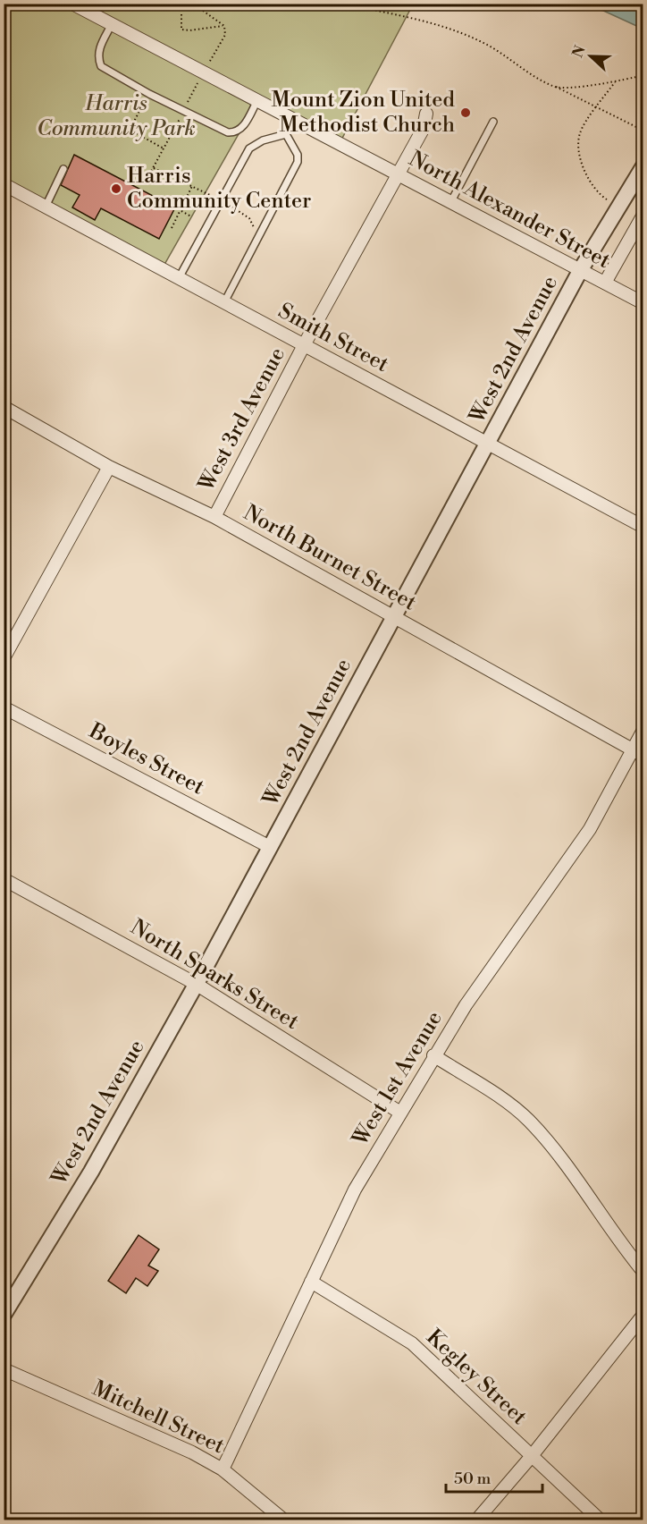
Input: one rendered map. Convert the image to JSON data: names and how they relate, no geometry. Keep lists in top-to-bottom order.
{
  "streets": {
    "street": [
      "North Alexander Street",
      "Smith Street",
      "West 2nd Avenue",
      "West 3rd Avenue",
      "North Burnet Street",
      "Boyles Street",
      "North Sparks Street",
      "West 1st Avenue",
      "Kegley Street",
      "Mitchell Street"
    ]
  },
  "crossings": [
    ["North Alexander Street", "West 2nd Avenue"],
    ["North Alexander Street", "West 3rd Avenue"],
    ["Smith Street", "West 2nd Avenue"],
    ["Smith Street", "West 3rd Avenue"],
    ["West 2nd Avenue", "North Burnet Street"],
    ["West 2nd Avenue", "Boyles Street"],
    ["West 2nd Avenue", "North Sparks Street"],
    ["West 3rd Avenue", "North Burnet Street"],
    ["North Burnet Street", "West 1st Avenue"],
    ["North Sparks Street", "West 1st Avenue"],
    ["West 1st Avenue", "Kegley Street"],
    ["West 1st Avenue", "Mitchell Street"]
  ],
  "parks": ["Harris Community Park"],
  "places": ["Mount Zion United Methodist Church", "Harris Community Center"],
  "scale_bar": "50 m",
  "north": "left"
}
